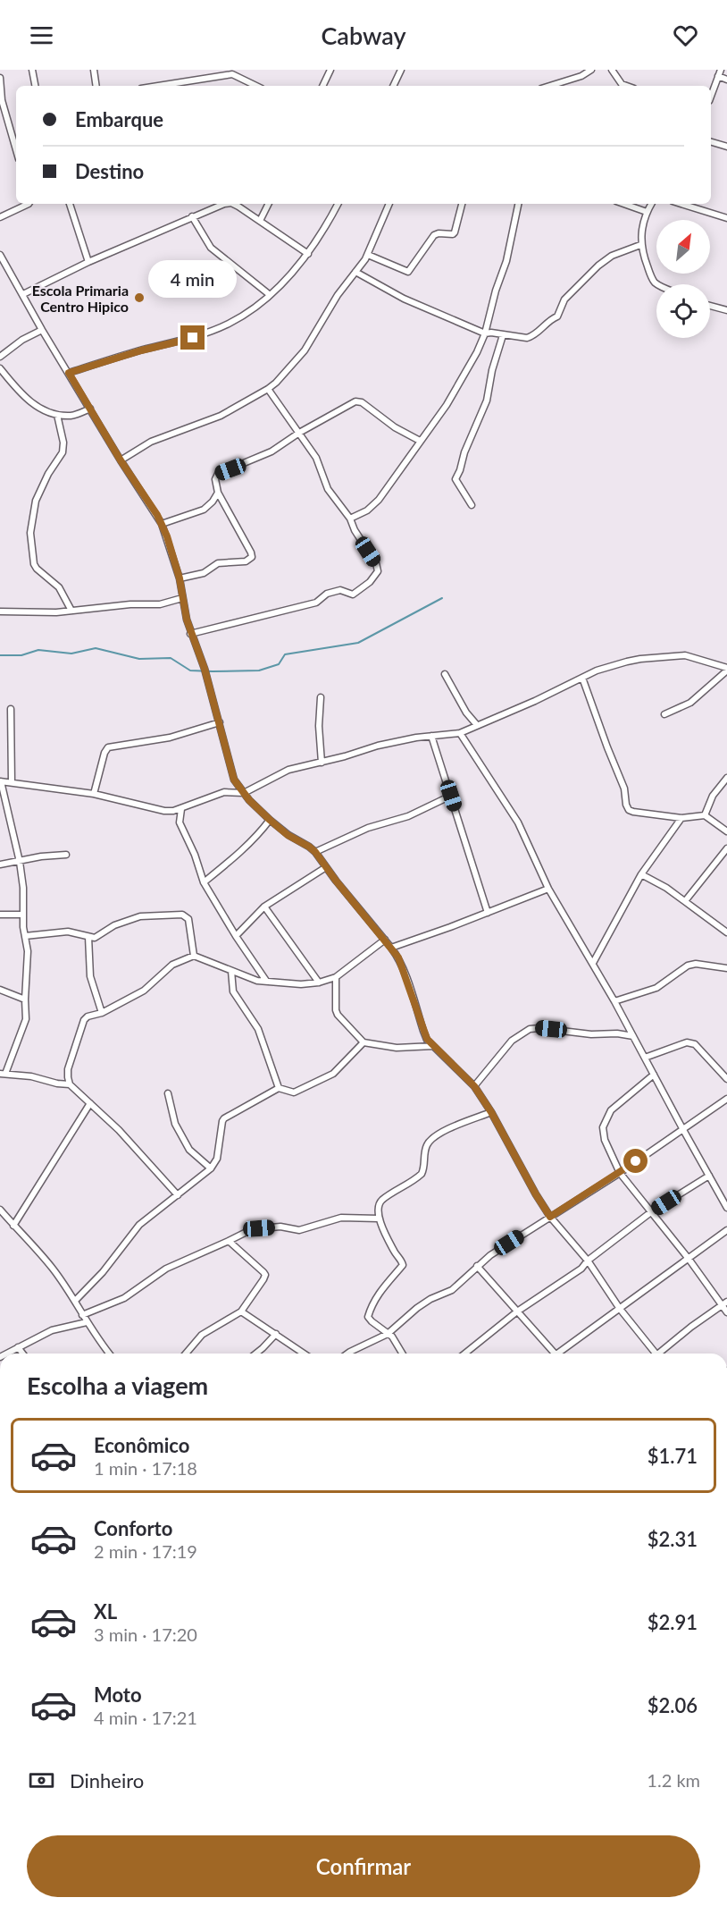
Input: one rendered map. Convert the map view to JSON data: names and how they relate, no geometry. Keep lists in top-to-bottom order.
{
  "places": ["Escola Primaria Centro Hipico"],
  "north": "top right",
  "page": {
    "header": "Cabway",
    "banner": ["Embarque", "Destino"],
    "bubble": "4 min",
    "heading": "Escolha a viagem",
    "list": [
      {
        "name": "Econômico",
        "note": "1 min · 17:18",
        "value": "$1.71"
      },
      {
        "name": "Conforto",
        "note": "2 min · 17:19",
        "value": "$2.31"
      },
      {
        "name": "XL",
        "note": "3 min · 17:20",
        "value": "$2.91"
      },
      {
        "name": "Moto",
        "note": "4 min · 17:21",
        "value": "$2.06"
      }
    ],
    "pay": ["Dinheiro", "1.2 km"],
    "buttons": "Confirmar"
  }
}
